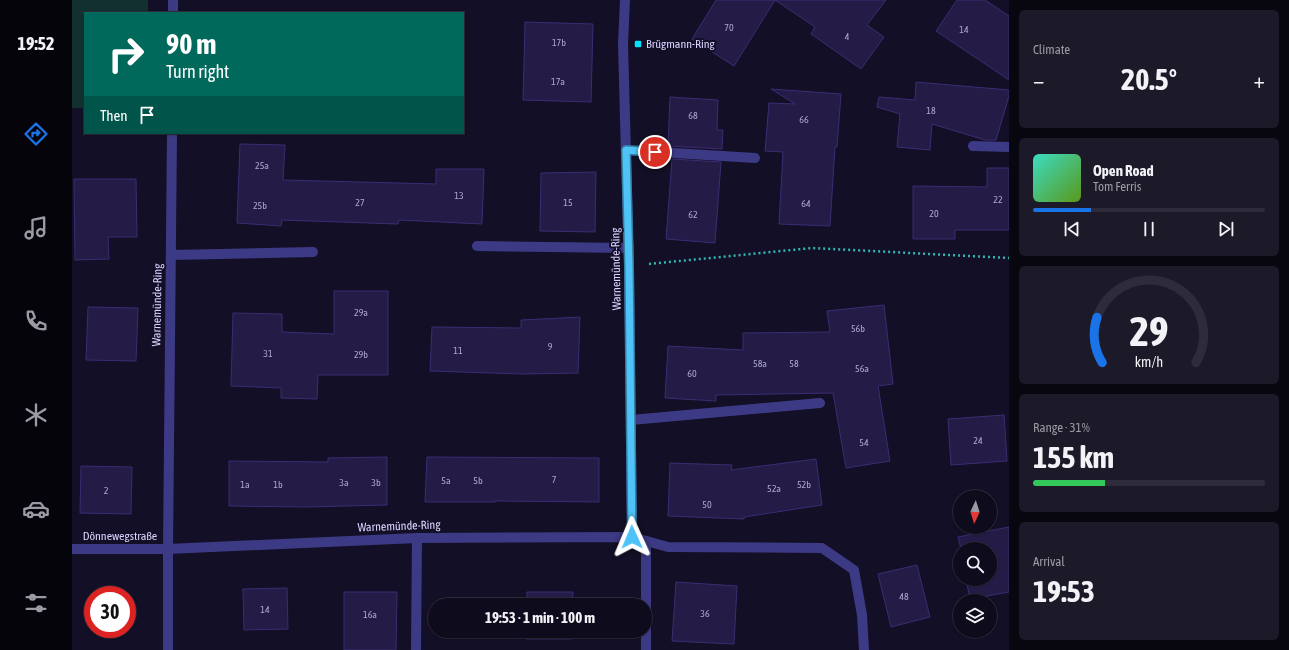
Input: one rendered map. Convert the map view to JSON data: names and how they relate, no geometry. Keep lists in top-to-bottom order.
{
  "streets": {
    "street": ["Warnemünde-Ring", "Dönnewegstraße"]
  },
  "crossings": [
    ["Warnemünde-Ring", "Dönnewegstraße"]
  ],
  "places": {
    "transit": ["Brügmann-Ring"]
  },
  "house_numbers": [
    "70",
    "14",
    "4",
    "17b",
    "17a",
    "18",
    "68",
    "66",
    "25a",
    "13",
    "22",
    "27",
    "15",
    "64",
    "25b",
    "20",
    "62",
    "29a",
    "56b",
    "9",
    "11",
    "31",
    "29b",
    "58a",
    "58",
    "56a",
    "60",
    "24",
    "54",
    "7",
    "5a",
    "5b",
    "3a",
    "3b",
    "1a",
    "1b",
    "52b",
    "52a",
    "2",
    "50",
    "48",
    "14",
    "36",
    "16a"
  ],
  "north": "bottom",
  "page": {
    "tabs": "19:52",
    "tile": [
      "Climate",
      ["Range · 31%", "155 km"],
      ["Arrival", "19:53"]
    ],
    "turn": ["90 m", "Turn right"],
    "heat": ["−", "20.5°", "+"],
    "then": "Then",
    "song": ["Open Road", "Tom Ferris"],
    "limit": "30",
    "trip": "19:53 · 1 min · 100 m",
    "gauge": ["29", "km/h"]
  }
}
